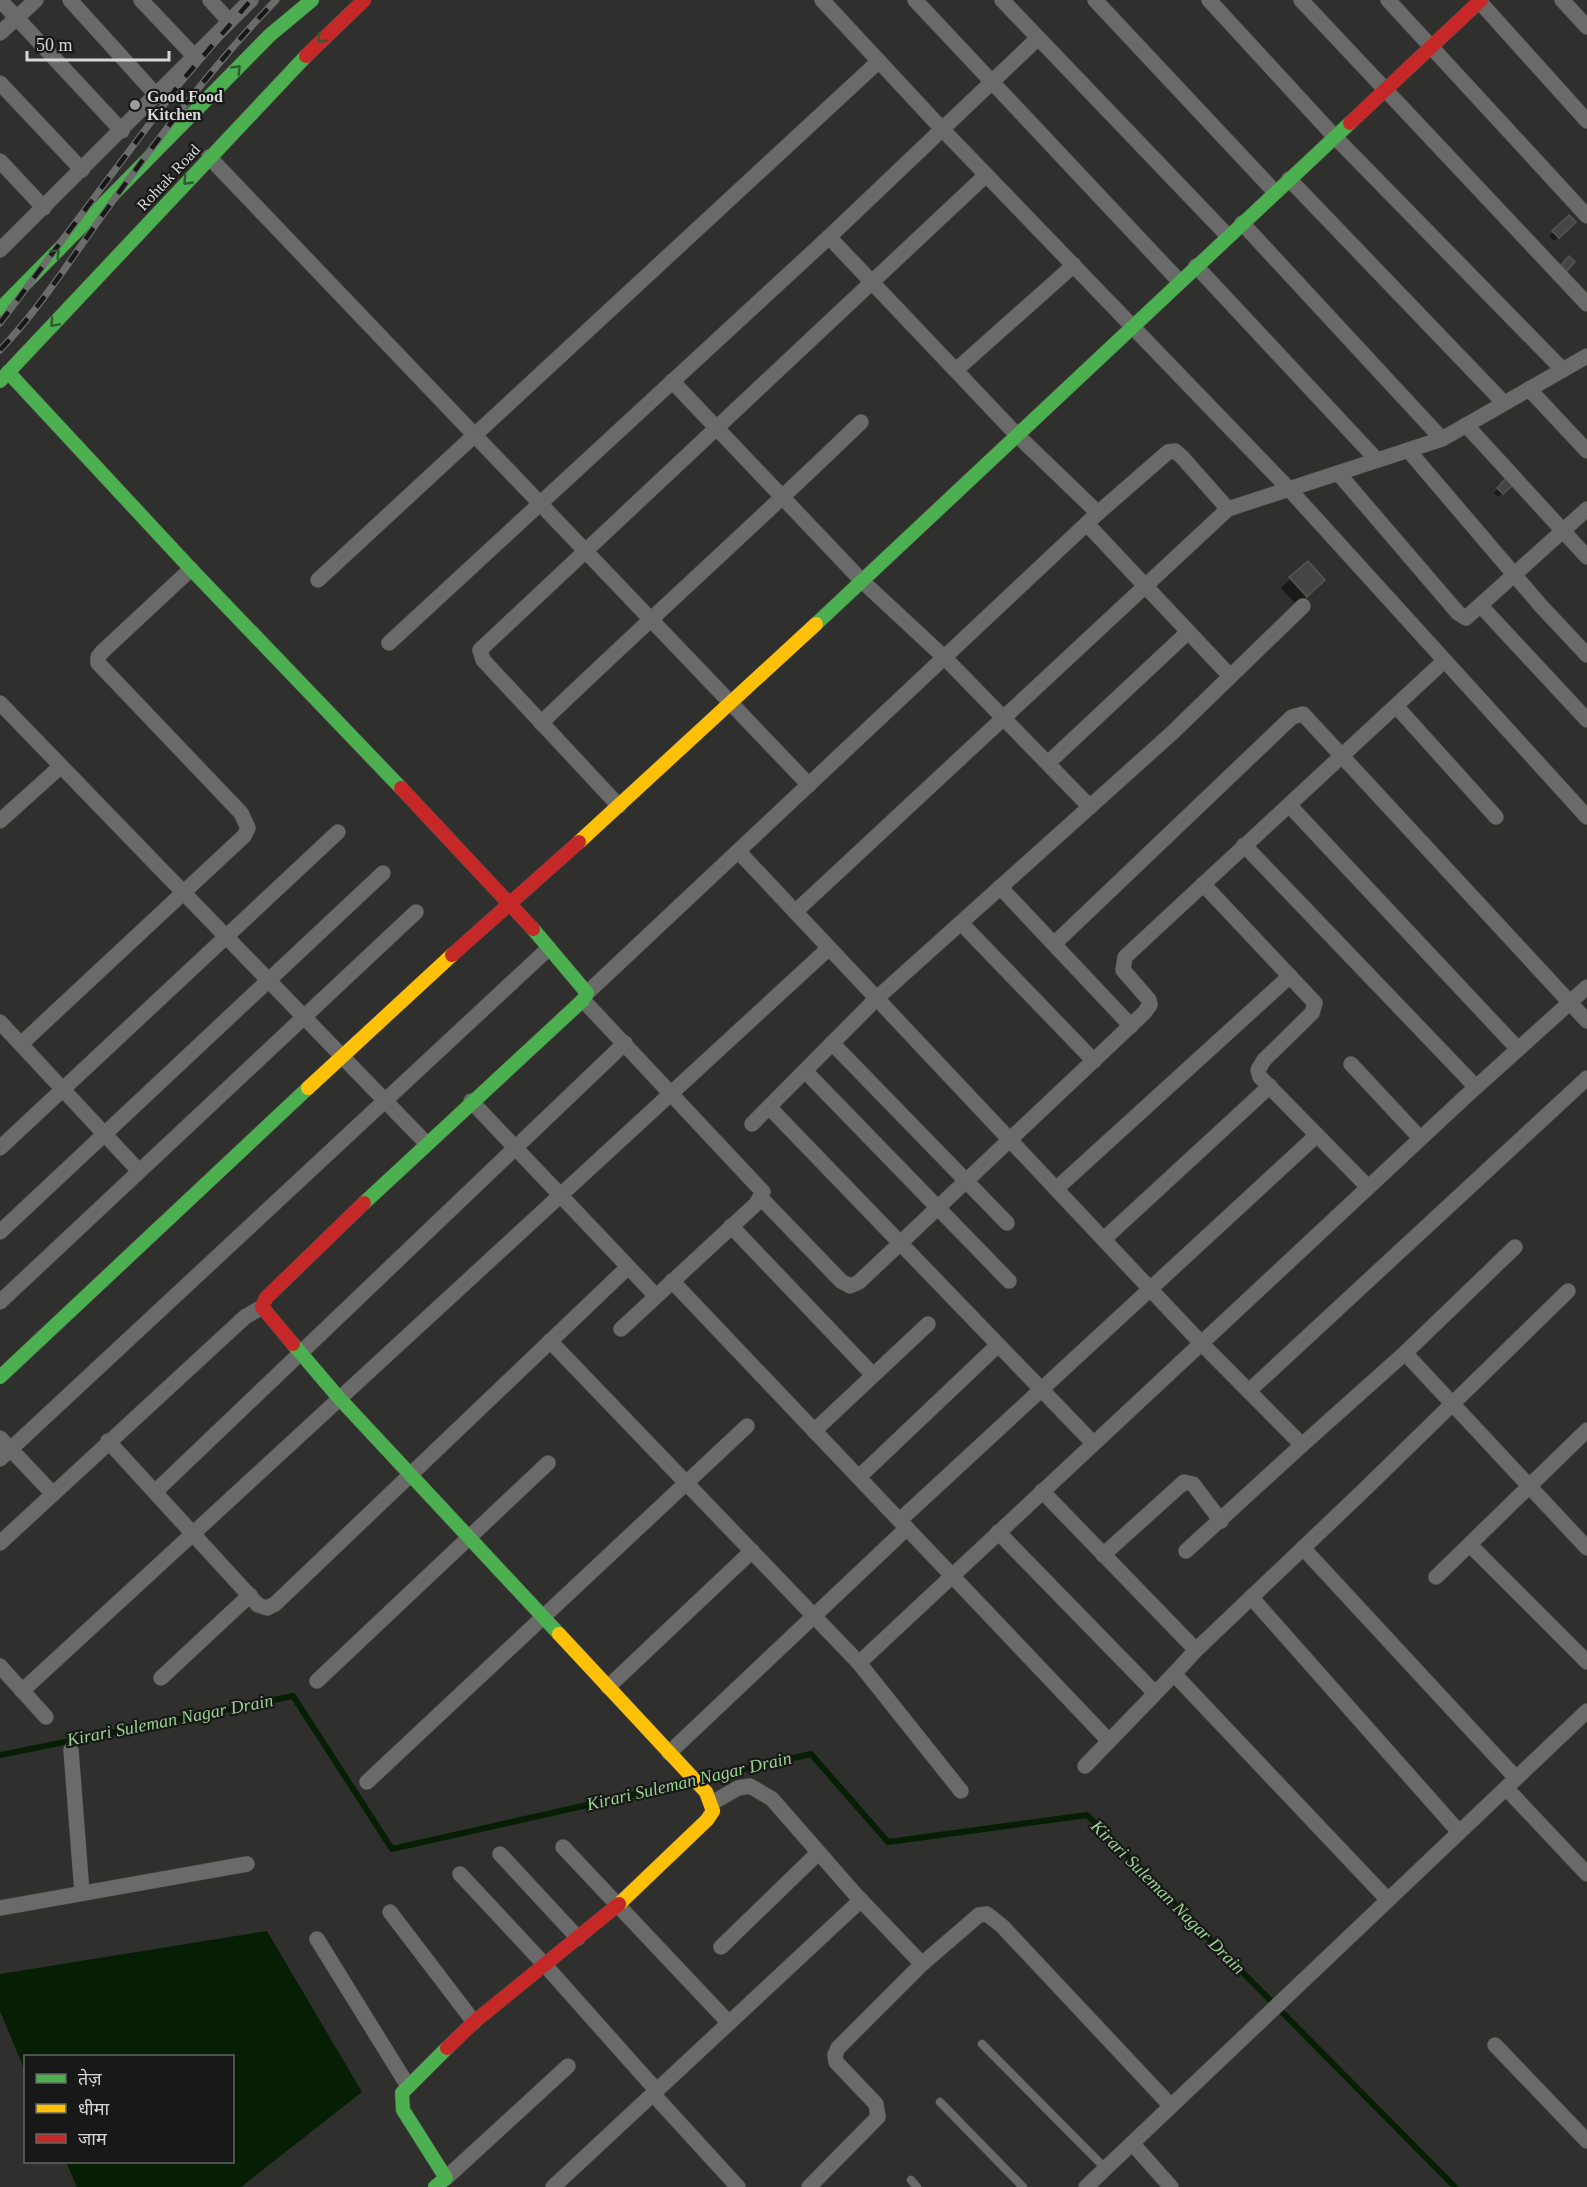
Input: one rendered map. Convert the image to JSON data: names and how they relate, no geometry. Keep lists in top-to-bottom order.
{
  "streets": {
    "main road": ["Rohtak Road"]
  },
  "water": ["Kirari Suleman Nagar Drain"],
  "places": ["Good Food Kitchen"],
  "legend": ["तेज़", "धीमा", "जाम"],
  "scale_bar": "50 m"
}
